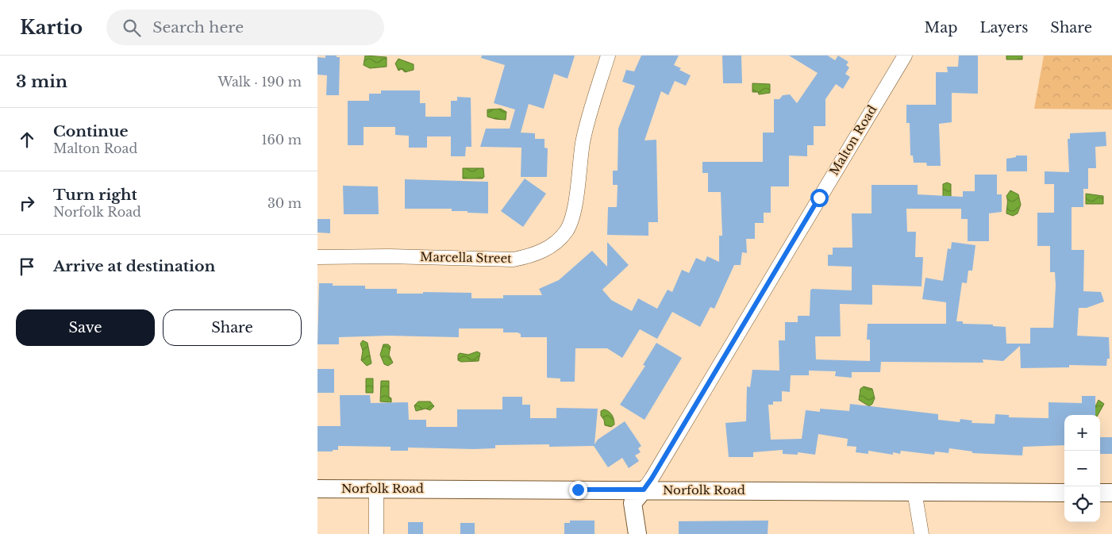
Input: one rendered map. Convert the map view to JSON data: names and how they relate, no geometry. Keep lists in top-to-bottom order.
{
  "streets": {
    "street": ["Malton Road", "Marcella Street", "Norfolk Road"]
  },
  "crossings": [
    ["Malton Road", "Norfolk Road"]
  ],
  "page": {
    "header": "Kartio",
    "search": "Search here",
    "nav": ["Map", "Layers", "Share"],
    "heading": ["3 min", "Walk · 190 m"],
    "list": [
      ["Continue", "Malton Road", "160 m"],
      ["Turn right", "Norfolk Road", "30 m"],
      "Arrive at destination"
    ],
    "buttons": ["Save", "Share"],
    "map_buttons": ["+", "−"]
  }
}
